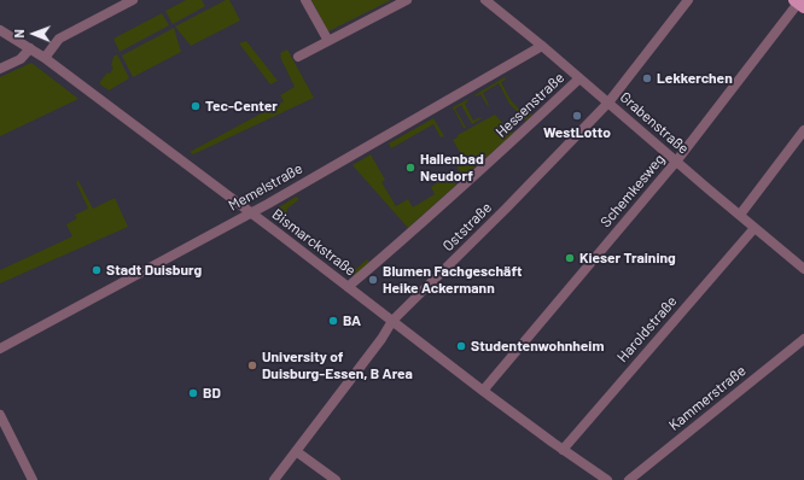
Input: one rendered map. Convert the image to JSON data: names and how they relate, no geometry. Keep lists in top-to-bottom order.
{
  "streets": {
    "street": [
      "Hessenstraße",
      "Grabenstraße",
      "Memelstraße",
      "Schemkesweg",
      "Oststraße",
      "Bismarckstraße",
      "Haroldstraße",
      "Kammerstraße"
    ]
  },
  "crossings": [
    ["Hessenstraße", "Grabenstraße"],
    ["Hessenstraße", "Bismarckstraße"],
    ["Grabenstraße", "Memelstraße"],
    ["Grabenstraße", "Schemkesweg"],
    ["Grabenstraße", "Oststraße"],
    ["Grabenstraße", "Haroldstraße"],
    ["Memelstraße", "Bismarckstraße"],
    ["Schemkesweg", "Bismarckstraße"],
    ["Oststraße", "Bismarckstraße"],
    ["Bismarckstraße", "Haroldstraße"]
  ],
  "places": [
    "Lekkerchen",
    "Tec-Center",
    "WestLotto",
    "Hallenbad Neudorf",
    "Kieser Training",
    "Stadt Duisburg",
    "Blumen Fachgeschäft Heike Ackermann",
    "BA",
    "Studentenwohnheim",
    "University of Duisburg-Essen, B Area",
    "BD"
  ],
  "north": "left"
}
